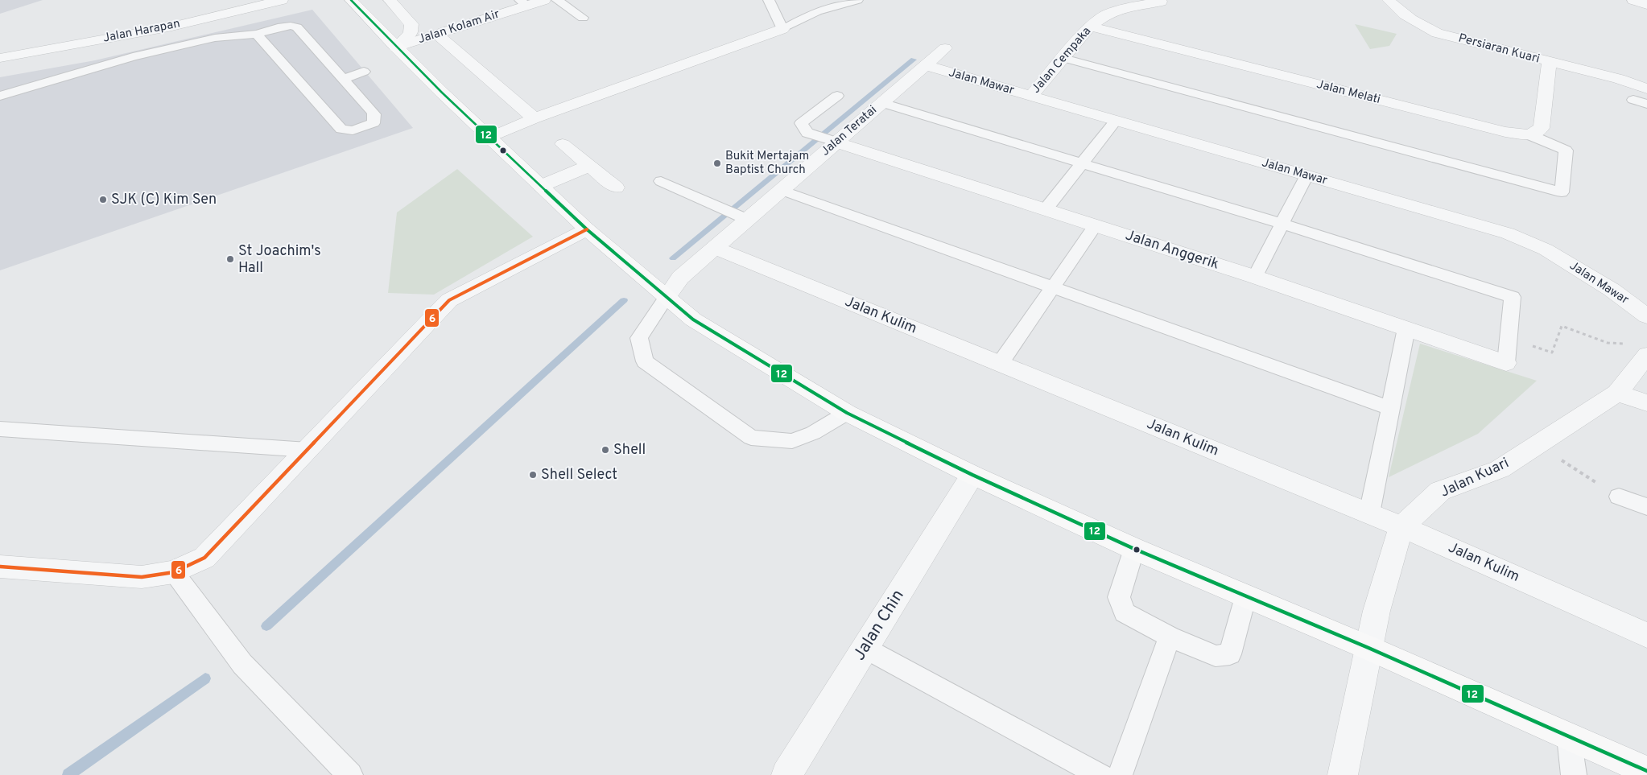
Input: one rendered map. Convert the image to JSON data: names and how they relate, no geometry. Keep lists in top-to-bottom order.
{
  "streets": {
    "street": [
      "Jalan Kolam Air",
      "Jalan Harapan",
      "Persiaran Kuari",
      "Jalan Cempaka",
      "Jalan Mawar",
      "Jalan Melati",
      "Jalan Teratai",
      "Jalan Anggerik",
      "Jalan Kulim",
      "Jalan Kuari",
      "Jalan Chin"
    ]
  },
  "crossings": [
    ["Jalan Cempaka", "Jalan Mawar"],
    ["Jalan Cempaka", "Jalan Melati"],
    ["Jalan Mawar", "Jalan Teratai"],
    ["Jalan Teratai", "Jalan Anggerik"],
    ["Jalan Teratai", "Jalan Kulim"],
    ["Jalan Kulim", "Jalan Kuari"]
  ],
  "places": [
    "Bukit Mertajam Baptist Church",
    "SJK (C) Kim Sen",
    "St Joachim's Hall",
    "Shell",
    "Shell Select"
  ],
  "lines": ["transit line 12", "transit line 6"]
}
